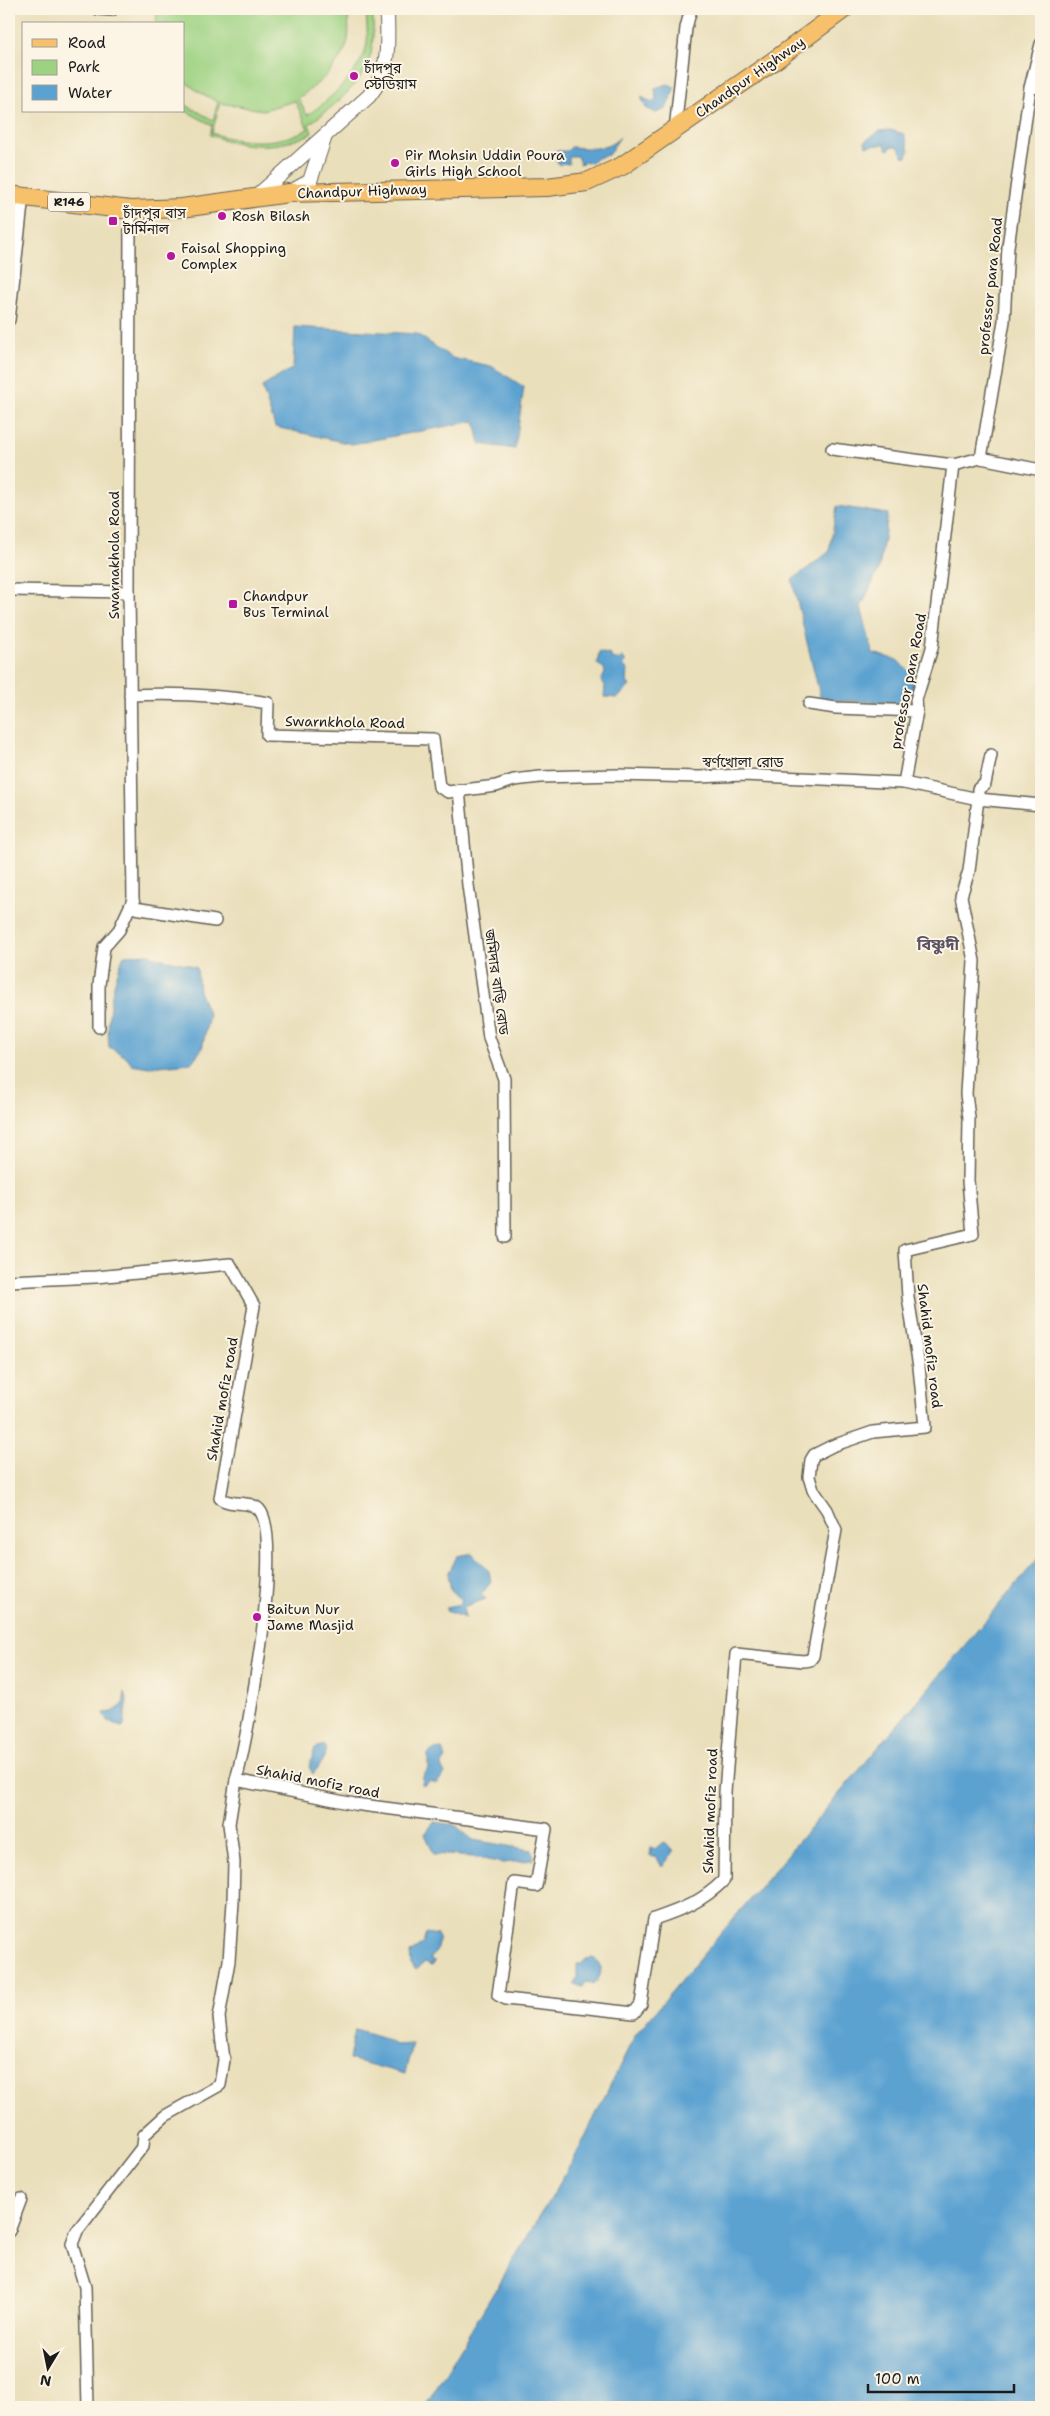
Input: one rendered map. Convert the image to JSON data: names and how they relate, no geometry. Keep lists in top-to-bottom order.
{
  "streets": {
    "main road": ["Chandpur Highway", "R146"],
    "street": [
      "professor para Road",
      "Swarnakhola Road",
      "Swarnkhola Road",
      "স্বর্ণখোলা রোড",
      "জমিদার বাড়ি রোড",
      "Shahid mofiz road"
    ]
  },
  "crossings": [
    ["Chandpur Highway", "Swarnakhola Road"],
    ["professor para Road", "স্বর্ণখোলা রোড"],
    ["Swarnakhola Road", "Swarnkhola Road"],
    ["Swarnkhola Road", "স্বর্ণখোলা রোড"],
    ["Swarnkhola Road", "জমিদার বাড়ি রোড"],
    ["স্বর্ণখোলা রোড", "জমিদার বাড়ি রোড"],
    ["স্বর্ণখোলা রোড", "Shahid mofiz road"]
  ],
  "districts": ["বিষ্ণুদী"],
  "places": {
    "other": [
      "চাঁদপুর স্টেডিয়াম",
      "Pir Mohsin Uddin Poura Girls High School",
      "Rosh Bilash",
      "Faisal Shopping Complex",
      "Baitun Nur Jame Masjid"
    ],
    "transit": ["চাঁদপুর বাস টার্মিনাল", "Chandpur Bus Terminal"]
  },
  "legend": ["Road", "Park", "Water"],
  "scale_bar": "100 m",
  "north": "bottom"
}
